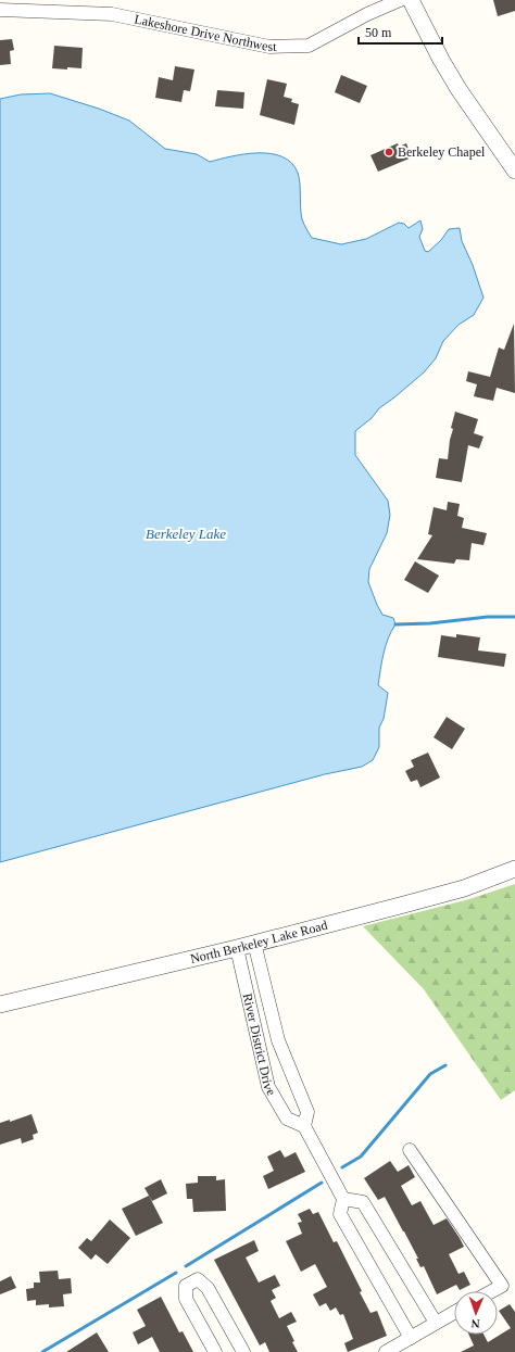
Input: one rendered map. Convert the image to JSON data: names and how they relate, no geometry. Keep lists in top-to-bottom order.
{
  "streets": {
    "street": ["Lakeshore Drive Northwest", "North Berkeley Lake Road", "River District Drive"]
  },
  "crossings": [
    ["North Berkeley Lake Road", "River District Drive"]
  ],
  "water": ["Berkeley Lake"],
  "places": ["Berkeley Chapel"],
  "scale_bar": "50 m",
  "north": "bottom"
}
